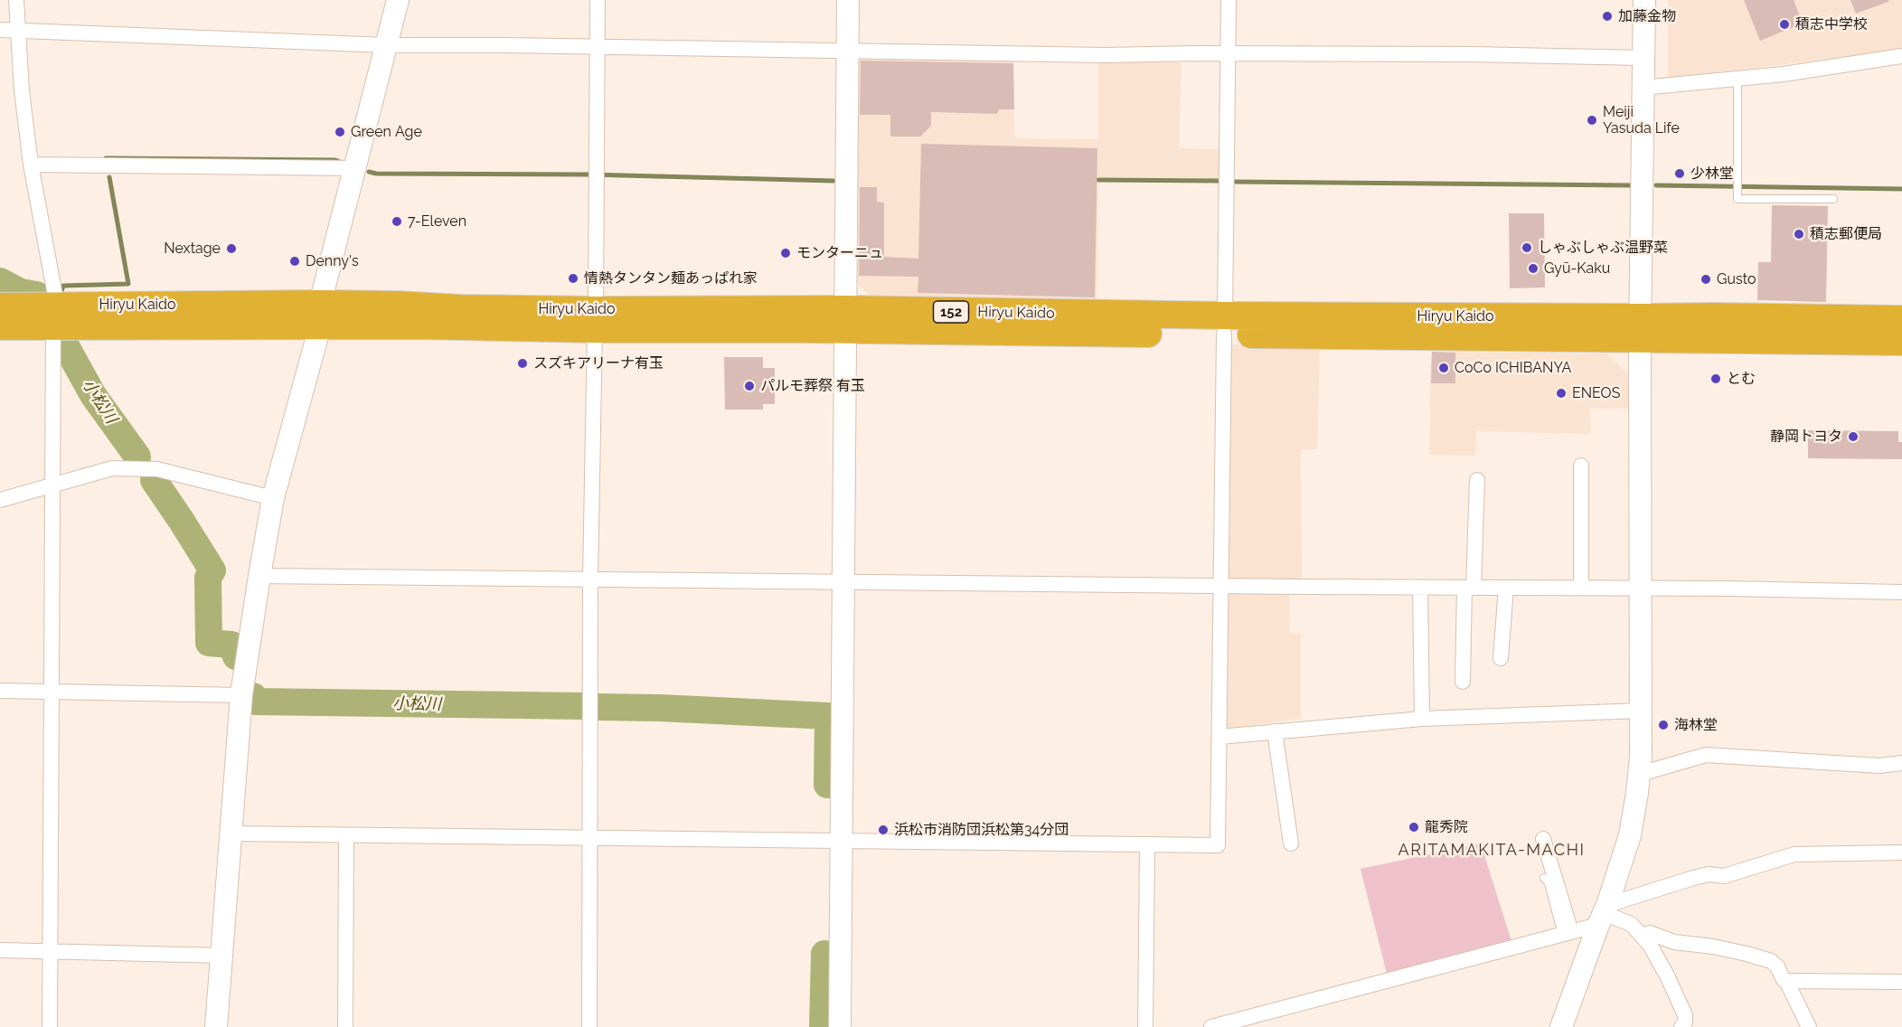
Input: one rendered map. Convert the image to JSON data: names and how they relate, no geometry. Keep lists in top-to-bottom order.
{
  "streets": {
    "highway": ["Hiryu Kaido", "152"]
  },
  "districts": ["ARITAMAKITA-MACHI"],
  "water": ["小松川"],
  "places": [
    "加藤金物",
    "積志中学校",
    "Meiji Yasuda Life",
    "Green Age",
    "少林堂",
    "7-Eleven",
    "積志郵便局",
    "しゃぶしゃぶ温野菜",
    "Nextage",
    "モンターニュ",
    "Denny's",
    "Gyū-Kaku",
    "情熱タンタン麺あっぱれ家",
    "Gusto",
    "スズキアリーナ有玉",
    "CoCo ICHIBANYA",
    "とむ",
    "パルモ葬祭 有玉",
    "ENEOS",
    "静岡トヨタ",
    "海林堂",
    "龍秀院",
    "浜松市消防団浜松第34分団"
  ]
}
